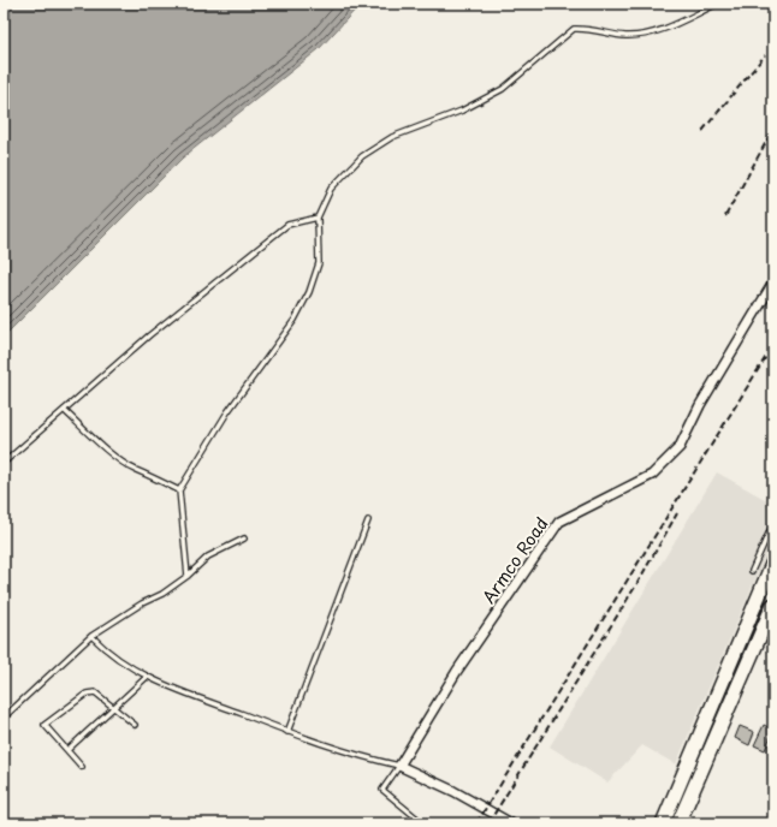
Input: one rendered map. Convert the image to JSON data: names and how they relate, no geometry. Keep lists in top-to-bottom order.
{
  "streets": {
    "street": ["Armco Road"]
  }
}
